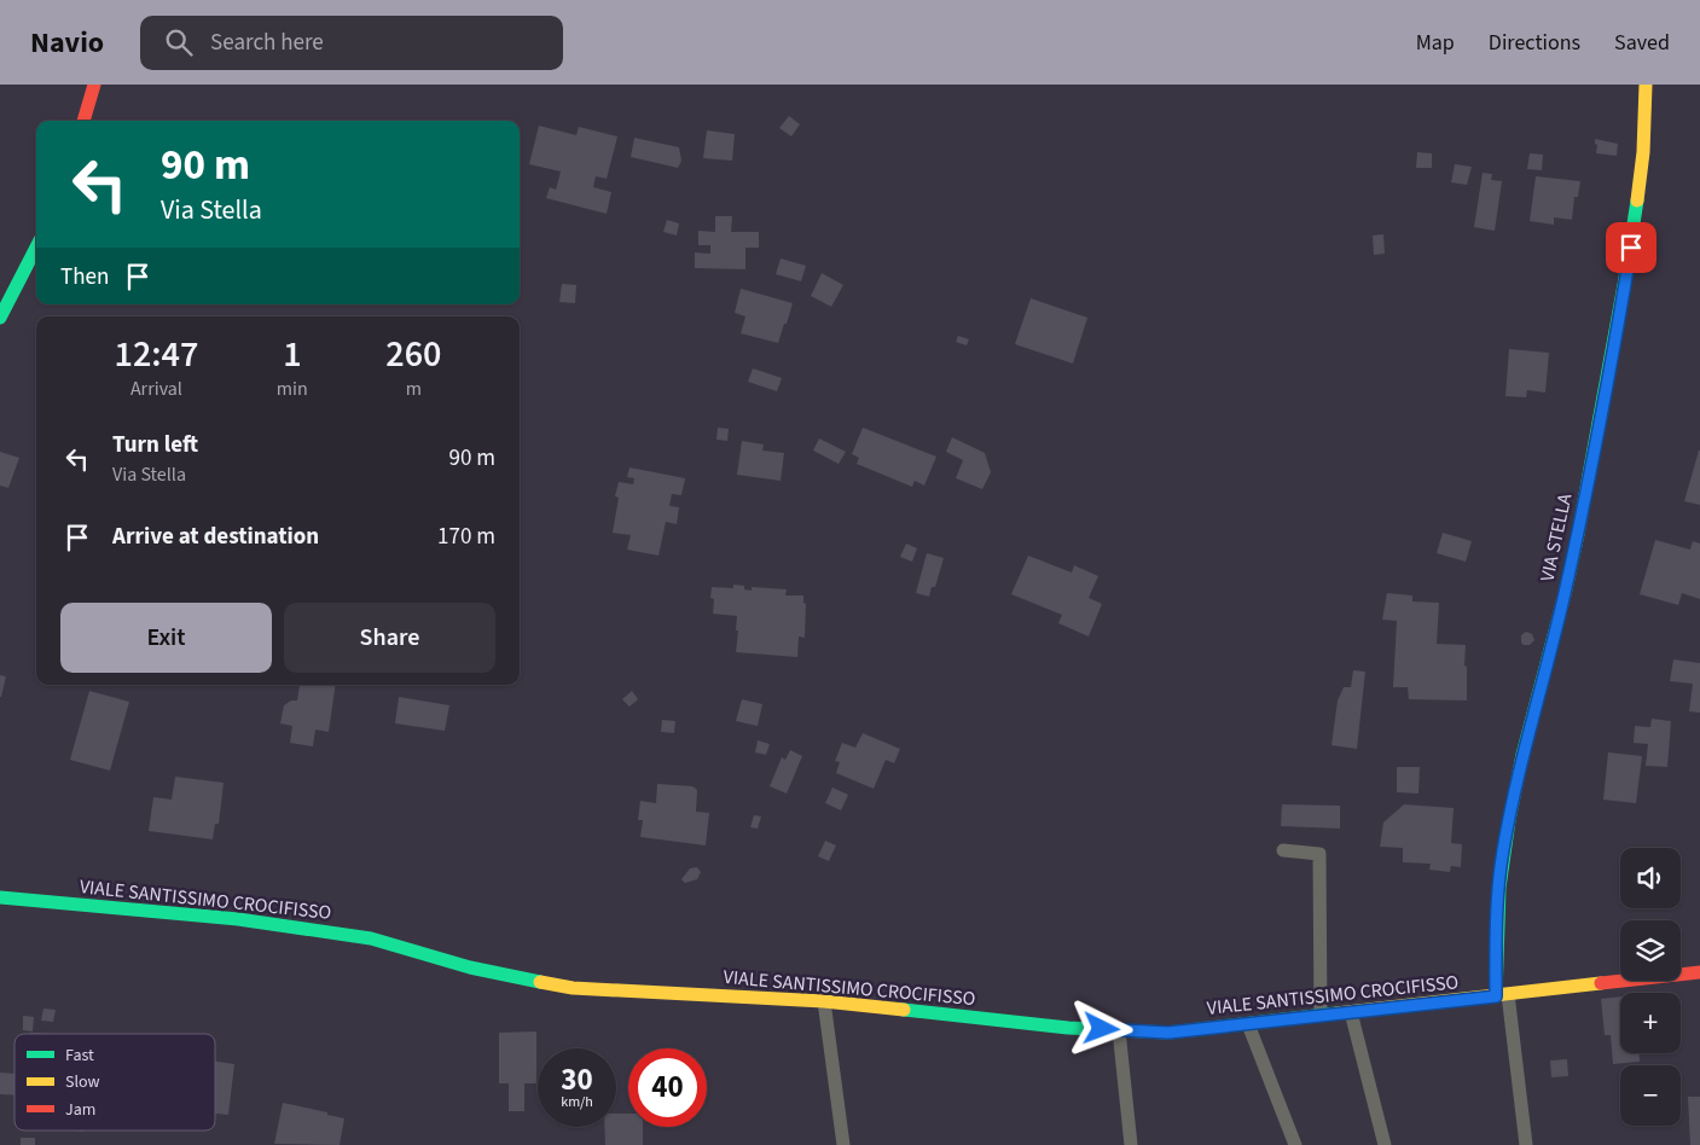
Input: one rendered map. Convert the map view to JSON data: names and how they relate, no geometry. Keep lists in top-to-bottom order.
{
  "streets": {
    "street": ["VIA STELLA", "VIALE SANTISSIMO CROCIFISSO"]
  },
  "crossings": [
    ["VIA STELLA", "VIALE SANTISSIMO CROCIFISSO"]
  ],
  "legend": ["Fast", "Slow", "Jam"],
  "page": {
    "header": "Navio",
    "search": "Search here",
    "nav": ["Map", "Directions", "Saved"],
    "turn": ["90 m", "Via Stella"],
    "then": "Then",
    "eta": [
      "12:47",
      "Arrival",
      "1",
      "min",
      "260",
      "m"
    ],
    "list": [
      {
        "name": "Turn left",
        "note": "Via Stella",
        "value": "90 m"
      },
      {
        "name": "Arrive at destination",
        "value": "170 m"
      }
    ],
    "buttons": ["Exit", "Share"],
    "map_buttons": ["+", "−"],
    "speed": "30 km/h",
    "limit": "40"
  }
}
